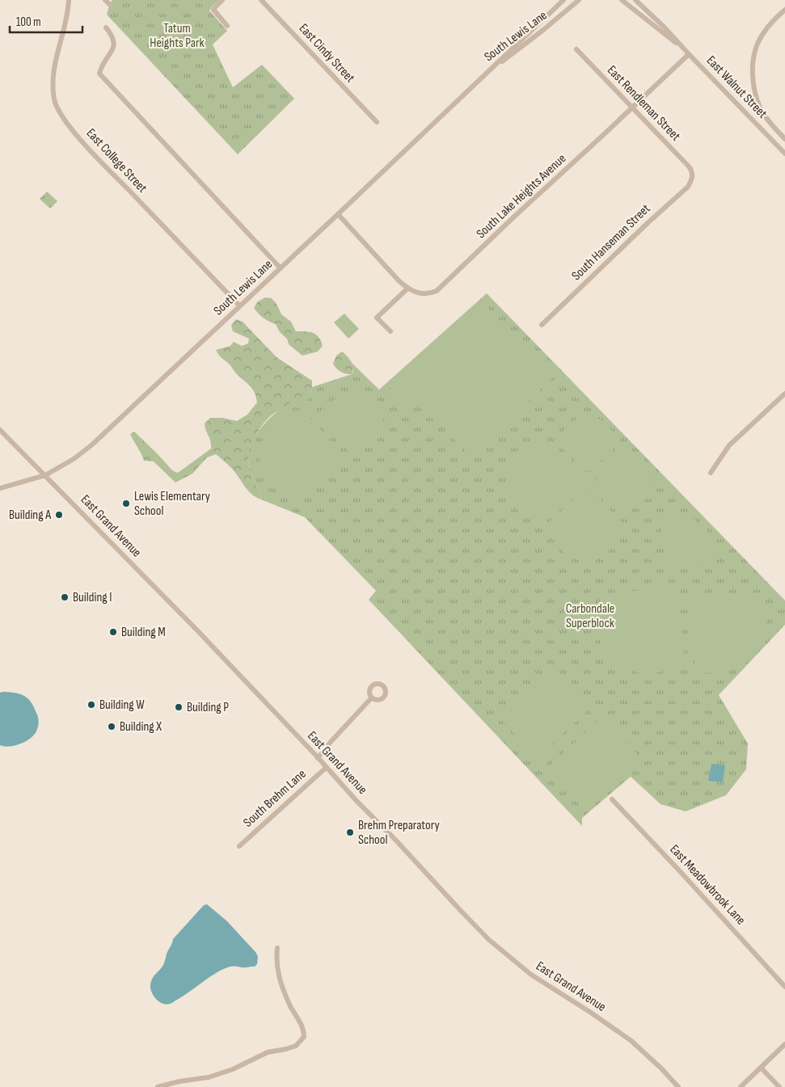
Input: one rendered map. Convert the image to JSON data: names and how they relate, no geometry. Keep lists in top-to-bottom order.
{
  "streets": {
    "street": [
      "South Lewis Lane",
      "East Cindy Street",
      "East Walnut Street",
      "East Rendleman Street",
      "East College Street",
      "South Lake Heights Avenue",
      "South Hanseman Street",
      "East Grand Avenue",
      "South Brehm Lane",
      "East Meadowbrook Lane"
    ]
  },
  "crossings": [
    ["South Lewis Lane", "East College Street"],
    ["South Lewis Lane", "East Grand Avenue"],
    ["East Walnut Street", "South Lake Heights Avenue"],
    ["East Rendleman Street", "South Lake Heights Avenue"],
    ["East Rendleman Street", "South Hanseman Street"],
    ["East Grand Avenue", "South Brehm Lane"]
  ],
  "parks": ["Tatum Heights Park", "Carbondale Superblock"],
  "places": [
    "Lewis Elementary School",
    "Building A",
    "Building I",
    "Building M",
    "Building W",
    "Building P",
    "Building X",
    "Brehm Preparatory School"
  ],
  "scale_bar": "100 m"
}
